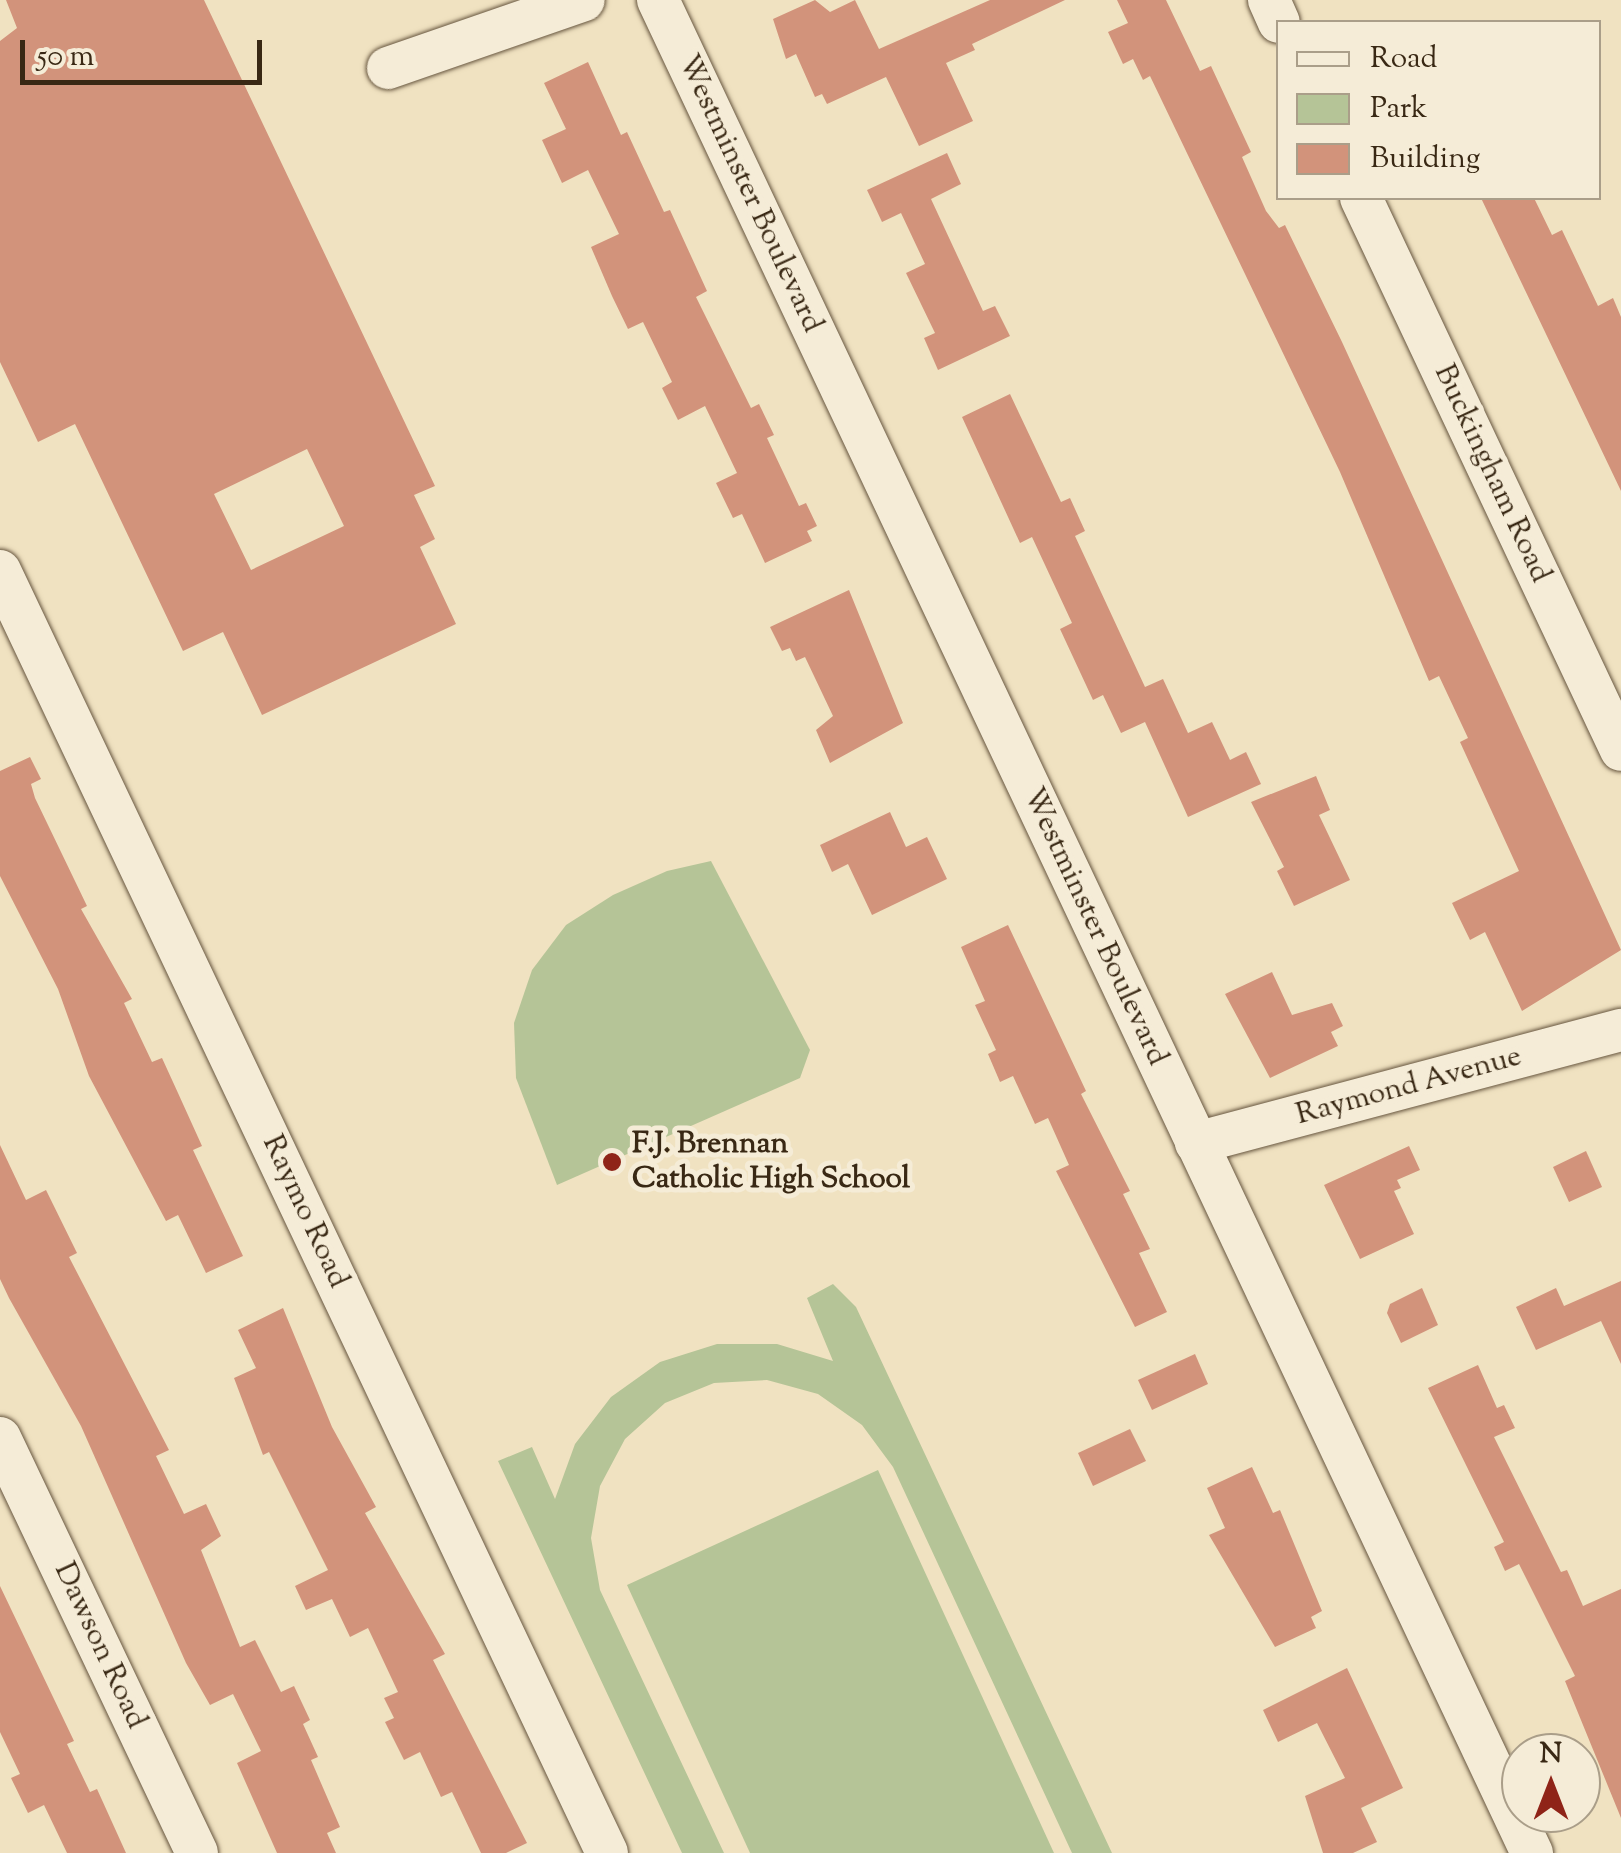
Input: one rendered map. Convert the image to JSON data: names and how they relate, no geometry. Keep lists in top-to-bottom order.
{
  "streets": {
    "street": [
      "Westminster Boulevard",
      "Buckingham Road",
      "Raymond Avenue",
      "Raymo Road",
      "Dawson Road"
    ]
  },
  "crossings": [
    ["Westminster Boulevard", "Raymond Avenue"]
  ],
  "places": ["F.J. Brennan Catholic High School"],
  "legend": ["Road", "Park", "Building"],
  "scale_bar": "50 m",
  "north": "top"
}
